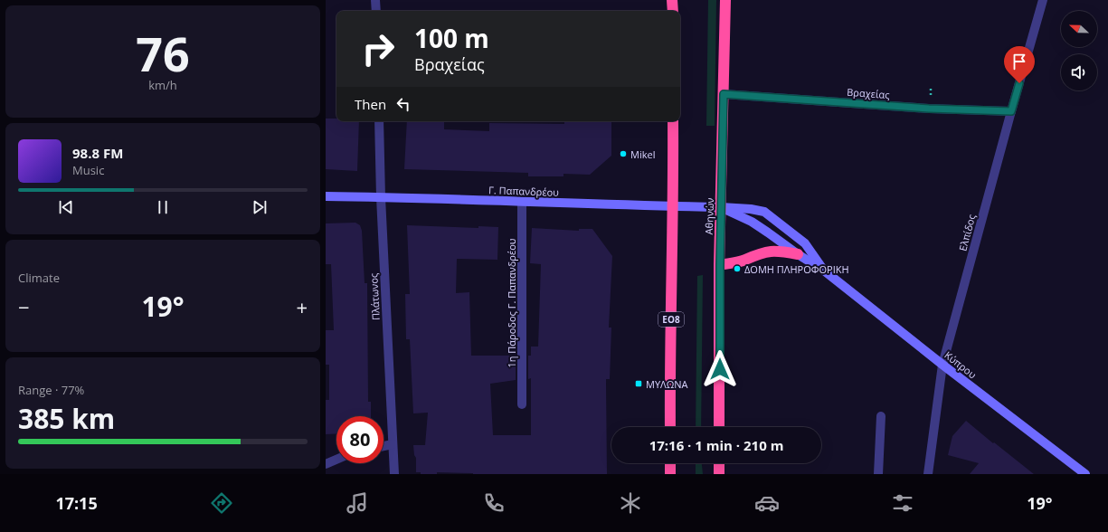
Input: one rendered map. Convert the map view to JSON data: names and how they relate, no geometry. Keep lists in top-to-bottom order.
{
  "streets": {
    "highway": ["Αθηνών", "ΕΟ8"],
    "street": [
      "Βραχείας",
      "Γ. Παπανδρέου",
      "Ελπίδος",
      "Πλάτωνος",
      "1η Πάροδος Γ. Παπανδρέου",
      "Κύπρου"
    ]
  },
  "crossings": [
    ["Βραχείας", "Αθηνών"],
    ["Βραχείας", "Ελπίδος"],
    ["Γ. Παπανδρέου", "Αθηνών"],
    ["Γ. Παπανδρέου", "Πλάτωνος"],
    ["Γ. Παπανδρέου", "1η Πάροδος Γ. Παπανδρέου"],
    ["Γ. Παπανδρέου", "ΕΟ8"],
    ["Γ. Παπανδρέου", "Κύπρου"],
    ["Αθηνών", "Κύπρου"],
    ["Ελπίδος", "Κύπρου"]
  ],
  "places": {
    "other": ["Mikel", "ΔΟΜΗ ΠΛΗΡΟΦΟΡΙΚΗ"],
    "transit": ["ΜΥΛΩΝΑ"]
  },
  "north": "left",
  "page": {
    "tile": [
      ["76", "km/h"],
      "Climate",
      ["Range · 77%", "385 km"]
    ],
    "turn": ["100 m", "Βραχείας"],
    "then": "Then",
    "song": ["98.8 FM", "Music"],
    "heat": ["−", "19°", "+"],
    "limit": "80",
    "trip": "17:16 · 1 min · 210 m",
    "tabs": ["17:15", "19°"]
  }
}
